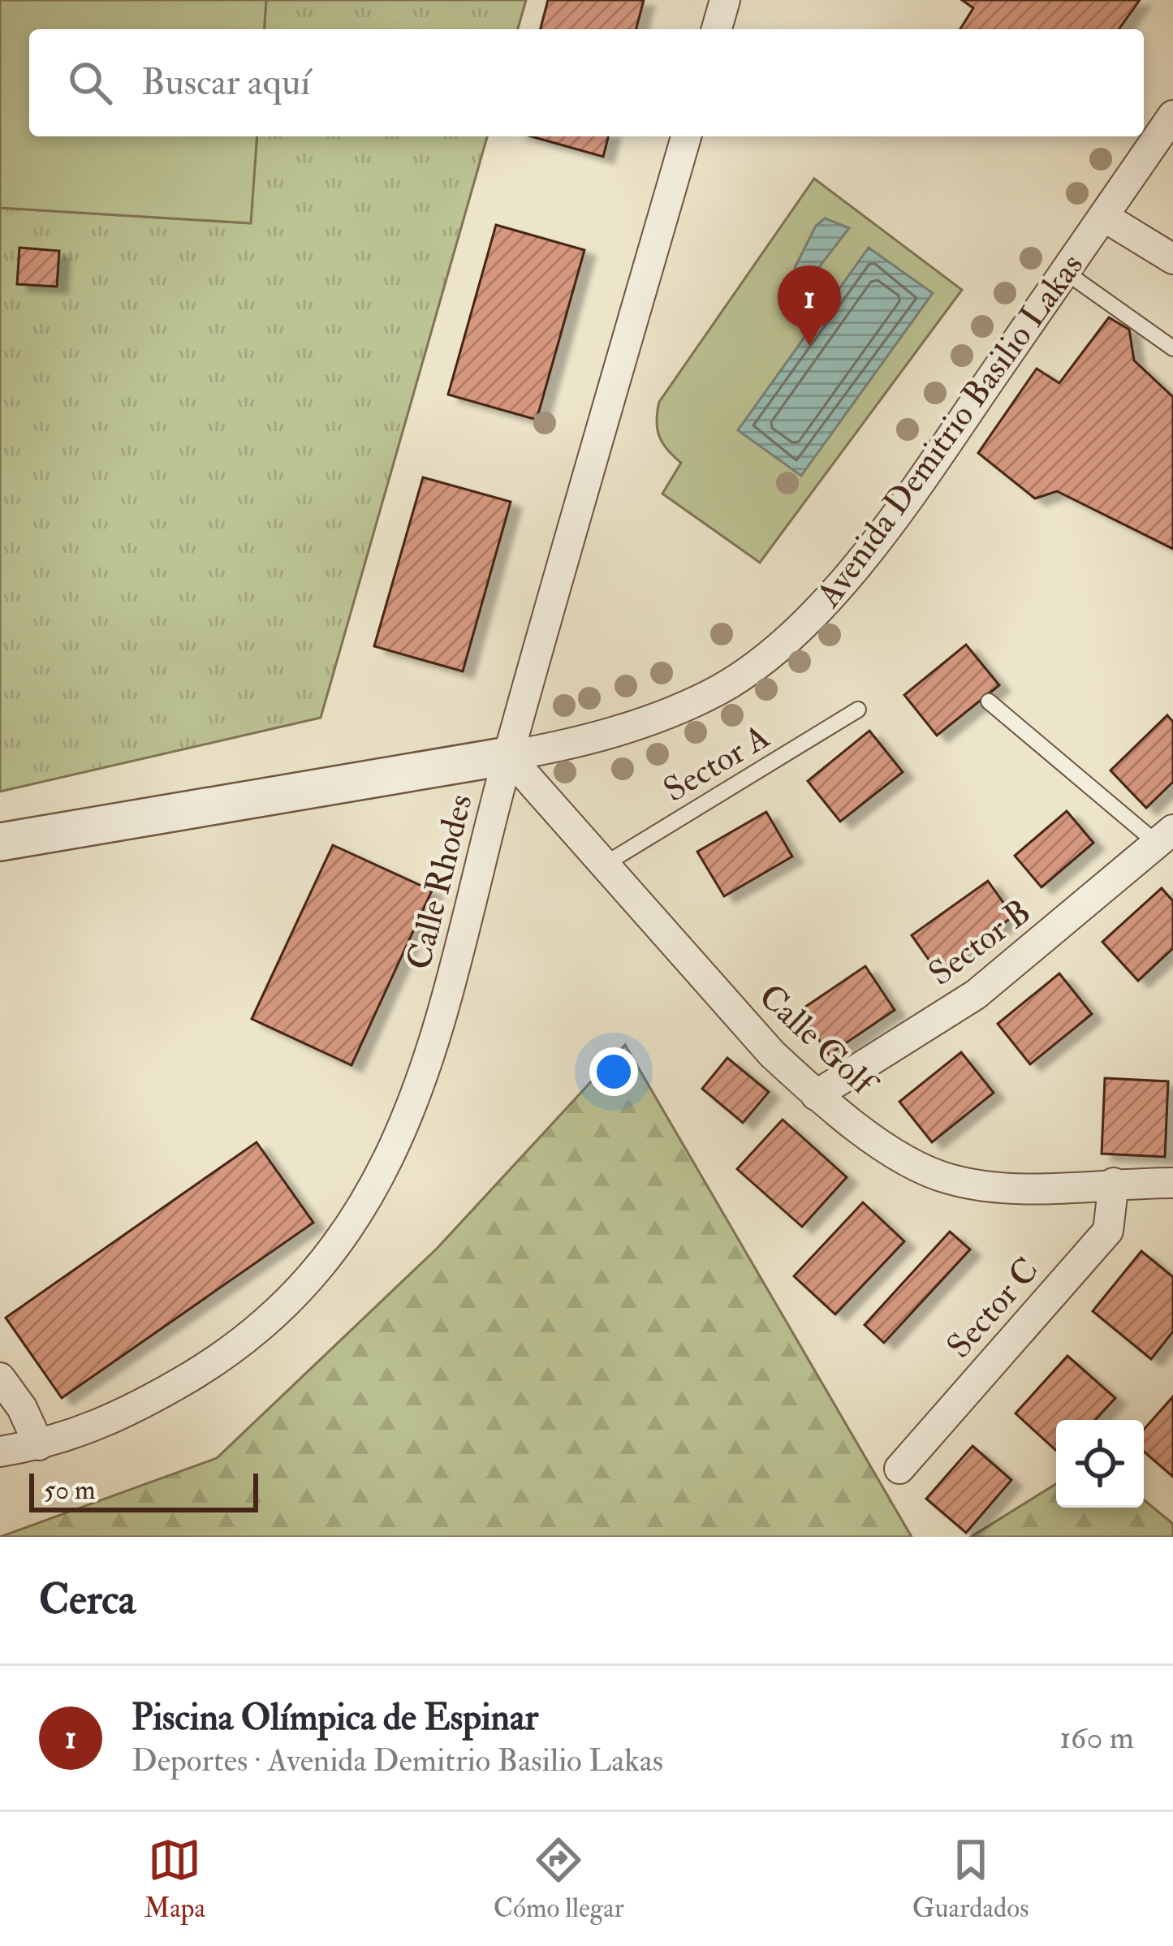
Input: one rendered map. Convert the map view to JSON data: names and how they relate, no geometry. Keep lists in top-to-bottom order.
{
  "streets": {
    "street": [
      "Avenida Demitrio Basilio Lakas",
      "Calle Rhodes",
      "Sector B",
      "Calle Golf",
      "Sector C"
    ],
    "lane": ["Sector A"]
  },
  "crossings": [
    ["Avenida Demitrio Basilio Lakas", "Calle Rhodes"],
    ["Avenida Demitrio Basilio Lakas", "Calle Golf"],
    ["Sector A", "Calle Golf"],
    ["Calle Rhodes", "Calle Golf"],
    ["Sector B", "Calle Golf"],
    ["Calle Golf", "Sector C"]
  ],
  "scale_bar": "50 m",
  "page": {
    "search": "Buscar aquí",
    "pins": "1",
    "scale": "50 m",
    "heading": "Cerca",
    "list": [
      {
        "mark": "1",
        "name": "Piscina Olímpica de Espinar",
        "note": "Deportes · Avenida Demitrio Basilio Lakas",
        "value": "160 m"
      }
    ],
    "nav": ["Mapa", "Cómo llegar", "Guardados"]
  }
}
